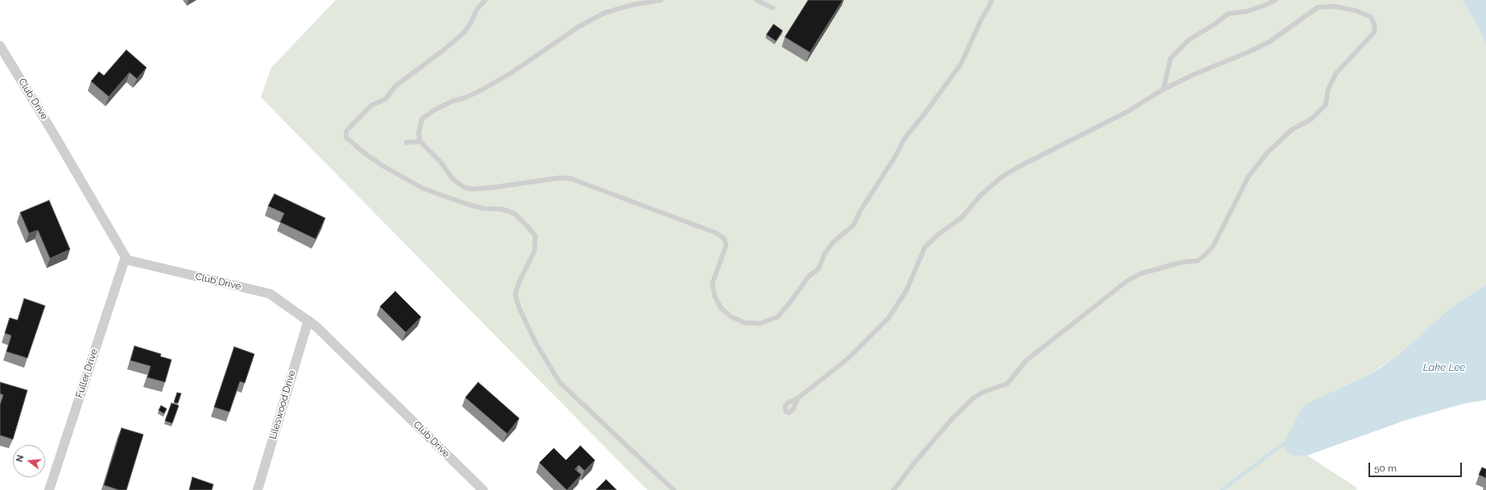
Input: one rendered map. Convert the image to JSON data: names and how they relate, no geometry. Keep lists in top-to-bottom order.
{
  "streets": {
    "street": ["Club Drive", "Fuller Drive", "Lileswood Drive"]
  },
  "crossings": [
    ["Club Drive", "Fuller Drive"],
    ["Club Drive", "Lileswood Drive"]
  ],
  "water": ["Lake Lee"],
  "scale_bar": "50 m",
  "north": "left"
}
